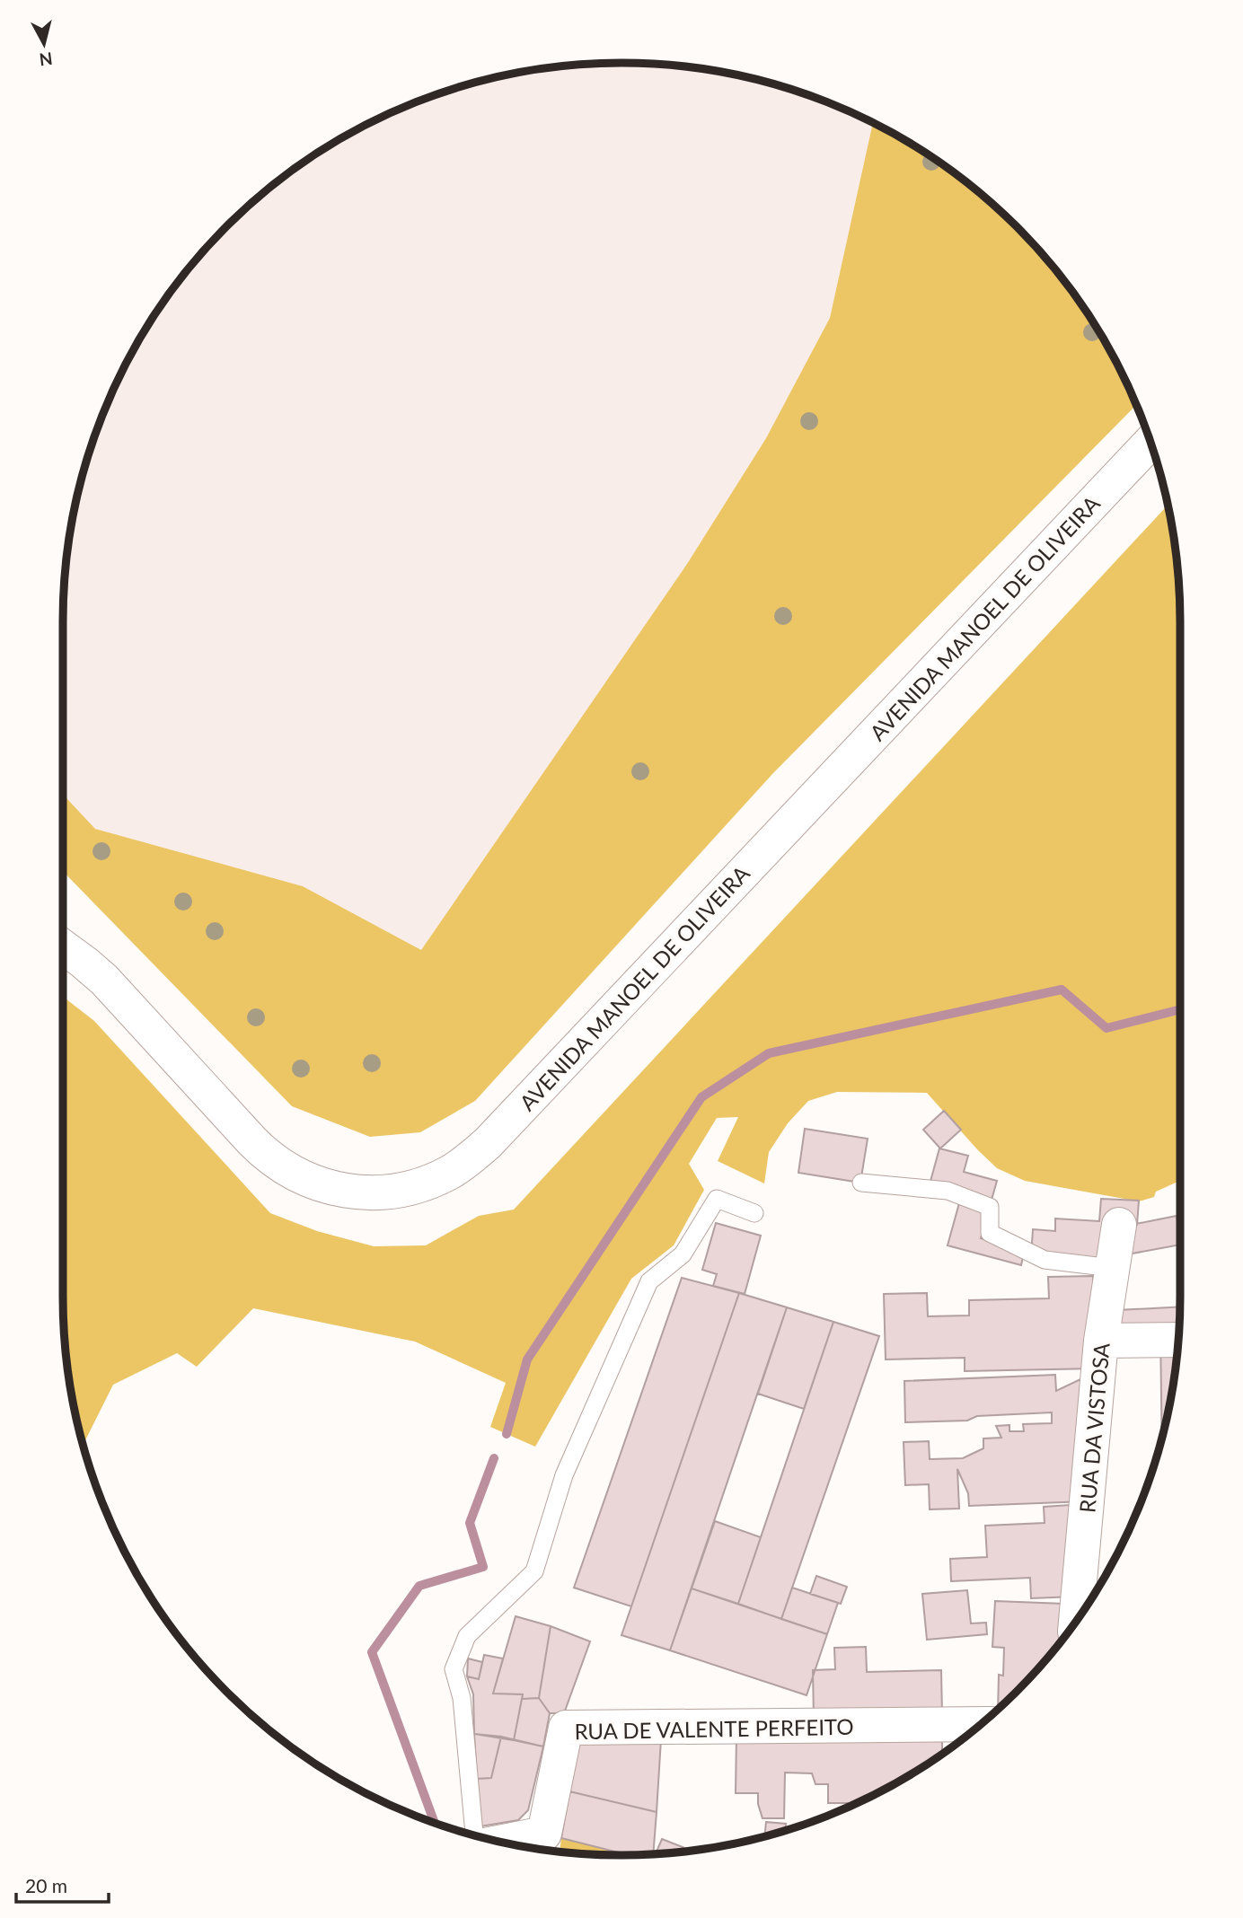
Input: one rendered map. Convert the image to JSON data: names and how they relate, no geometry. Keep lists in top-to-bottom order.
{
  "streets": {
    "main road": ["AVENIDA MANOEL DE OLIVEIRA", "RUA DA VISTOSA", "RUA DE VALENTE PERFEITO"]
  },
  "scale_bar": "20 m",
  "north": "bottom"
}
